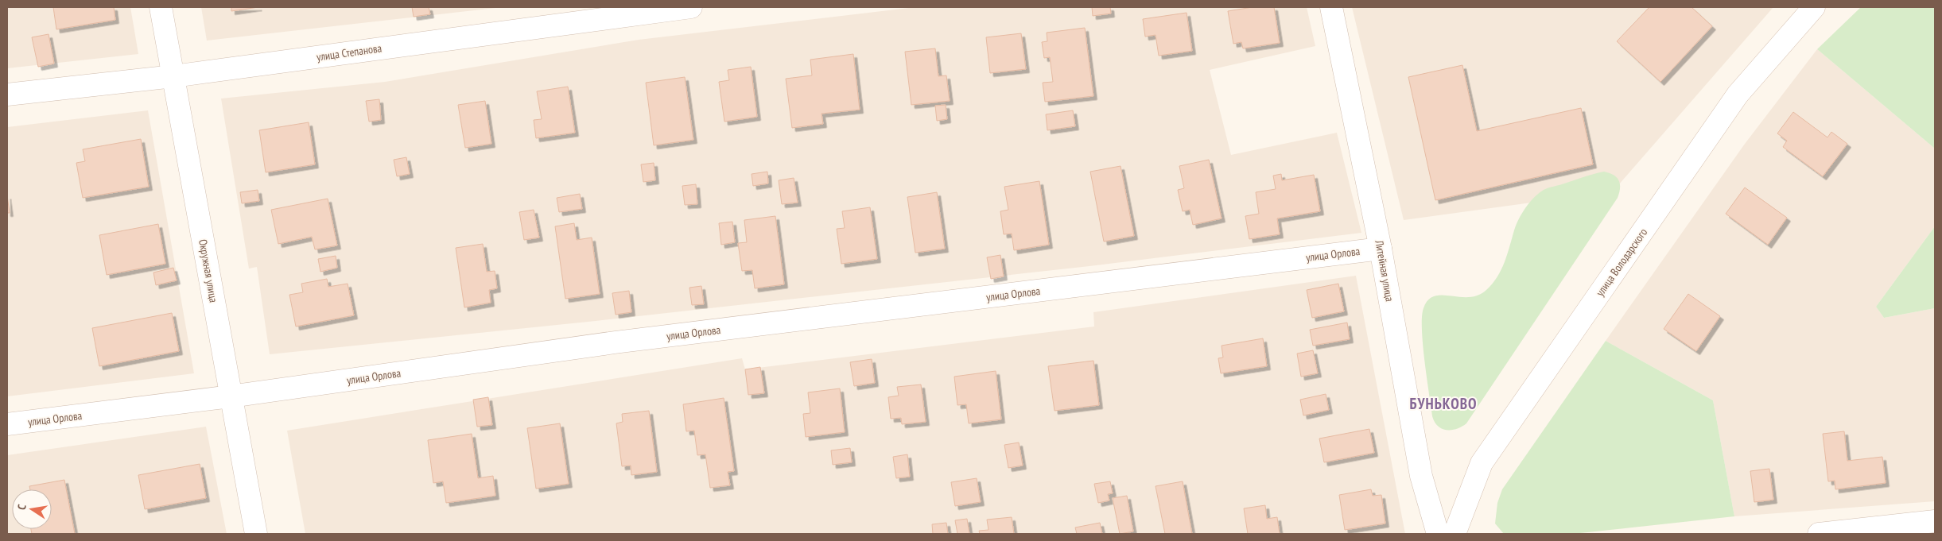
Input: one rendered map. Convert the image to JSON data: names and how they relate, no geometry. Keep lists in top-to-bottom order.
{
  "streets": {
    "street": [
      "улица Степанова",
      "улица Орлова",
      "улица Володарского",
      "Окружная улица",
      "Литейная улица"
    ]
  },
  "crossings": [
    ["улица Степанова", "Окружная улица"],
    ["улица Орлова", "Окружная улица"],
    ["улица Орлова", "Литейная улица"]
  ],
  "districts": ["БУНЬКОВО"],
  "north": "left"
}
